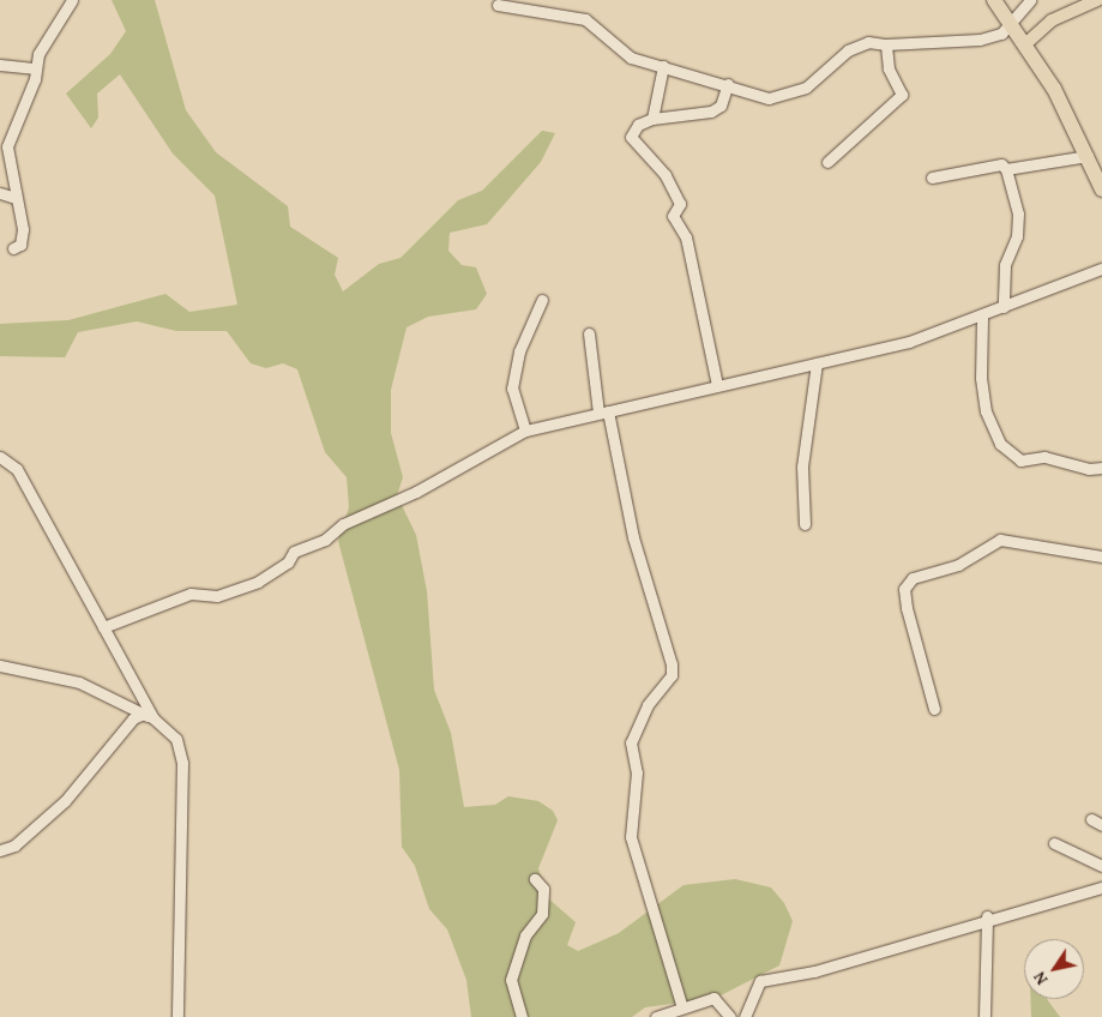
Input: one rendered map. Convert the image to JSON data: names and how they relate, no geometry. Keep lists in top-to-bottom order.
{
  "north": "bottom left"
}
